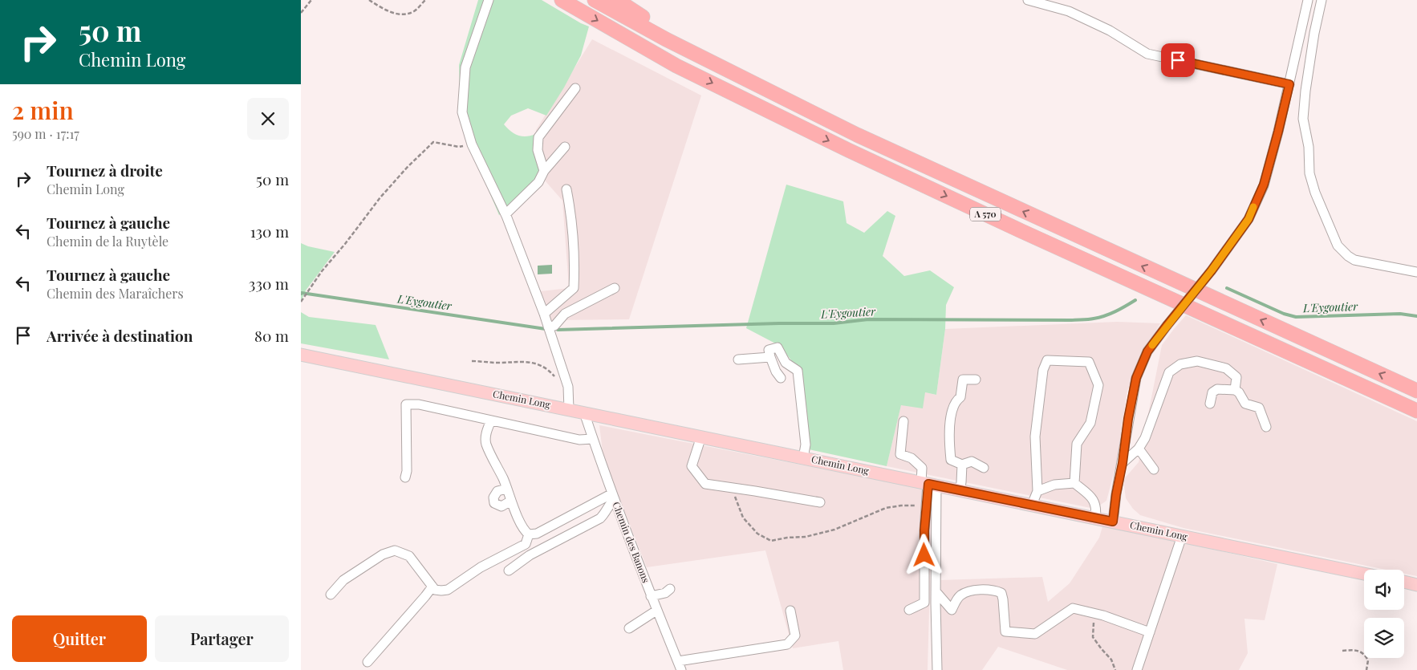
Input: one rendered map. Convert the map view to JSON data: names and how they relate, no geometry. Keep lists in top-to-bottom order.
{
  "streets": {
    "highway": ["A 570"],
    "main road": ["Chemin Long"],
    "street": ["Chemin des Banons"]
  },
  "crossings": [
    ["Chemin Long", "Chemin des Banons"]
  ],
  "water": ["L'Eygoutier"],
  "page": {
    "turn": ["50 m", "Chemin Long"],
    "heading": ["2 min", "590 m · 17:17"],
    "list": [
      {
        "name": "Tournez à droite",
        "note": "Chemin Long",
        "value": "50 m"
      },
      {
        "name": "Tournez à gauche",
        "note": "Chemin de la Ruytèle",
        "value": "130 m"
      },
      {
        "name": "Tournez à gauche",
        "note": "Chemin des Maraîchers",
        "value": "330 m"
      },
      {
        "name": "Arrivée à destination",
        "value": "80 m"
      }
    ],
    "buttons": ["Quitter", "Partager"]
  }
}
